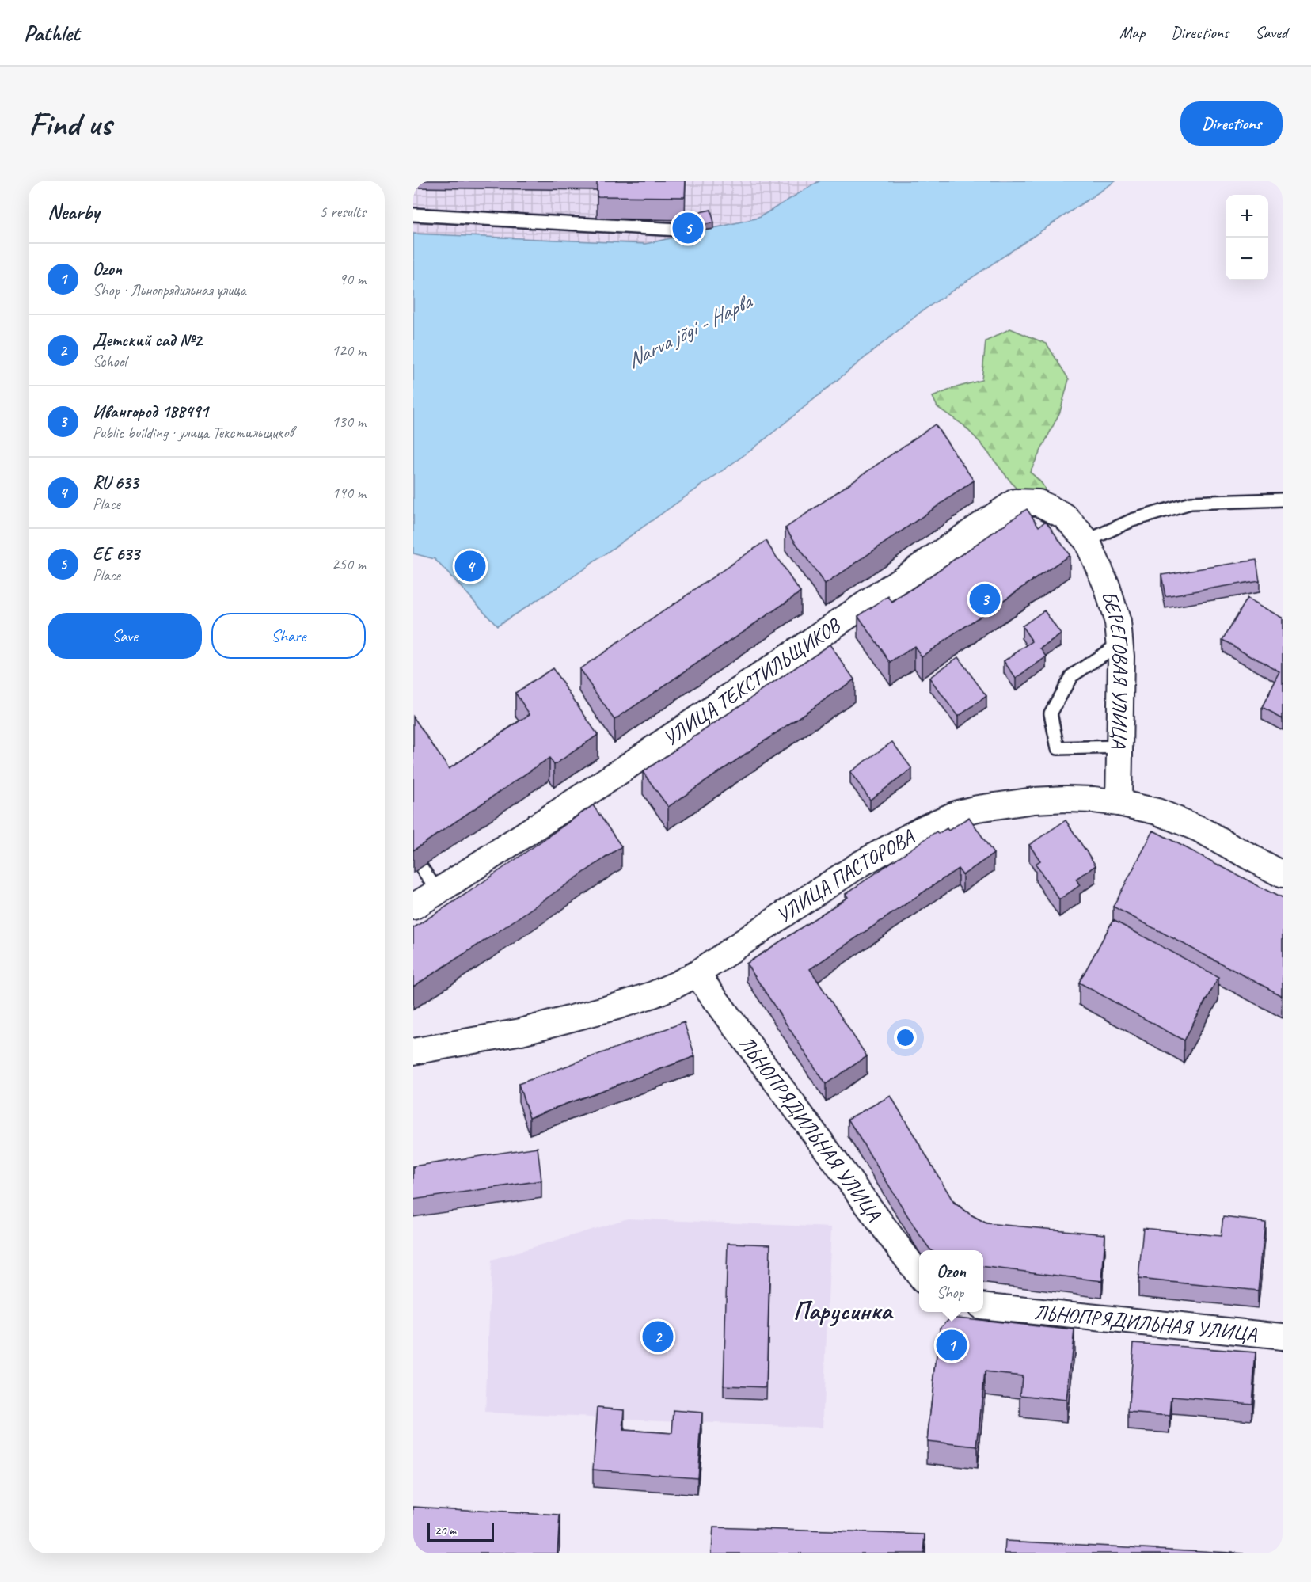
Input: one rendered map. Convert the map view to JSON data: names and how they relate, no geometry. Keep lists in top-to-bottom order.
{
  "streets": {
    "street": [
      "БЕРЕГОВАЯ УЛИЦА",
      "УЛИЦА ТЕКСТИЛЬЩИКОВ",
      "УЛИЦА ПАСТОРОВА",
      "ЛЬНОПРЯДИЛЬНАЯ УЛИЦА"
    ]
  },
  "crossings": [
    ["БЕРЕГОВАЯ УЛИЦА", "УЛИЦА ТЕКСТИЛЬЩИКОВ"],
    ["БЕРЕГОВАЯ УЛИЦА", "УЛИЦА ПАСТОРОВА"],
    ["УЛИЦА ПАСТОРОВА", "ЛЬНОПРЯДИЛЬНАЯ УЛИЦА"]
  ],
  "districts": ["Парусинка"],
  "water": ["Narva jõgi - Нарва"],
  "scale_bar": "20 m",
  "page": {
    "header": "Pathlet",
    "nav": ["Map", "Directions", "Saved"],
    "buttons": [
      "Directions",
      ["Save", "Share"]
    ],
    "title": "Find us",
    "heading": ["Nearby", "5 results"],
    "map_buttons": ["+", "−"],
    "pins": [
      "5",
      "4",
      "3",
      "2",
      "1"
    ],
    "list": [
      {
        "mark": "1",
        "name": "Ozon",
        "note": "Shop · Льнопрядильная улица",
        "value": "90 m"
      },
      {
        "mark": "2",
        "name": "Детский сад №2",
        "note": "School",
        "value": "120 m"
      },
      {
        "mark": "3",
        "name": "Ивангород 188491",
        "note": "Public building · улица Текстильщиков",
        "value": "130 m"
      },
      {
        "mark": "4",
        "name": "RU 633",
        "note": "Place",
        "value": "190 m"
      },
      {
        "mark": "5",
        "name": "EE 633",
        "note": "Place",
        "value": "250 m"
      }
    ],
    "popup": ["Ozon", "Shop"],
    "scale": "20 m"
  }
}
